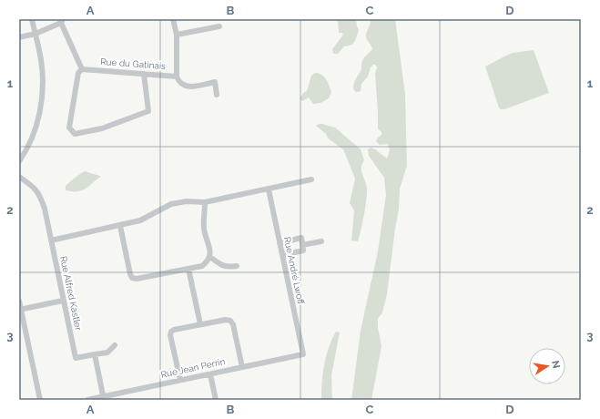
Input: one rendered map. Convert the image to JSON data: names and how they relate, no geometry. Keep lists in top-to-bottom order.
{
  "streets": {
    "street": [
      "Rue du Gatinais",
      "Rue André Lwoff",
      "Rue Alfred Kastler",
      "Rue Jean Perrin"
    ]
  },
  "crossings": [
    ["Rue André Lwoff", "Rue Jean Perrin"]
  ],
  "north": "right",
  "grid": {
    "columns": [
      "A",
      "B",
      "C",
      "D"
    ],
    "rows": ["1", "2", "3"]
  }
}
